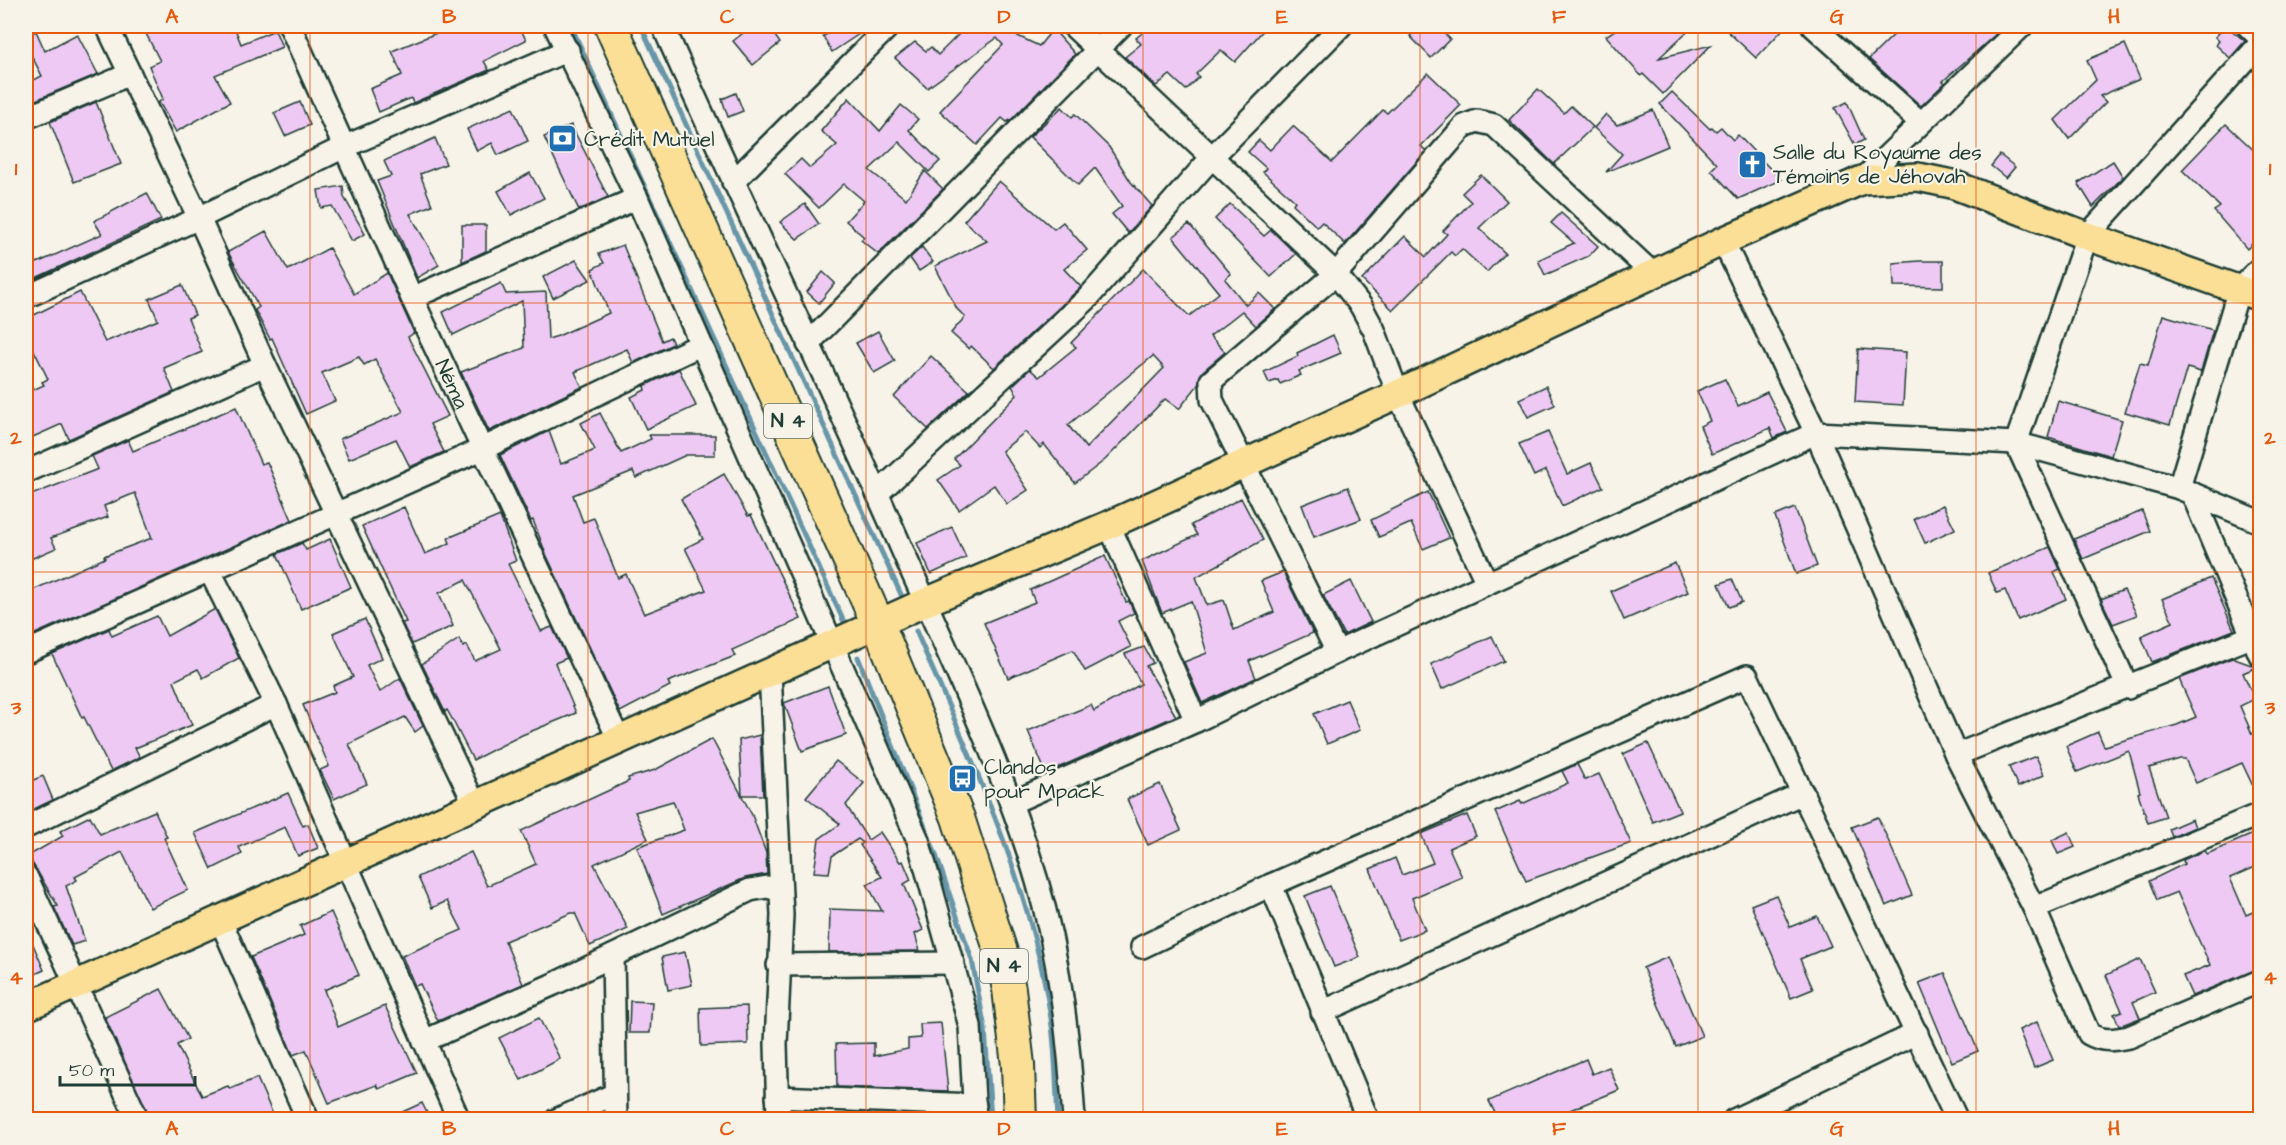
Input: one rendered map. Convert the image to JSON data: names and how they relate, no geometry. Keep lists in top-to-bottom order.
{
  "streets": {
    "highway": ["N 4"],
    "street": ["Néma"]
  },
  "places": {
    "bank": ["Crédit Mutuel"],
    "church": ["Salle du Royaume des Témoins de Jéhovah"],
    "bus stop": ["Clandos pour Mpack"]
  },
  "scale_bar": "50 m",
  "grid": {
    "columns": [
      "A",
      "B",
      "C",
      "D",
      "E",
      "F",
      "G",
      "H"
    ],
    "rows": [
      "1",
      "2",
      "3",
      "4"
    ]
  }
}
